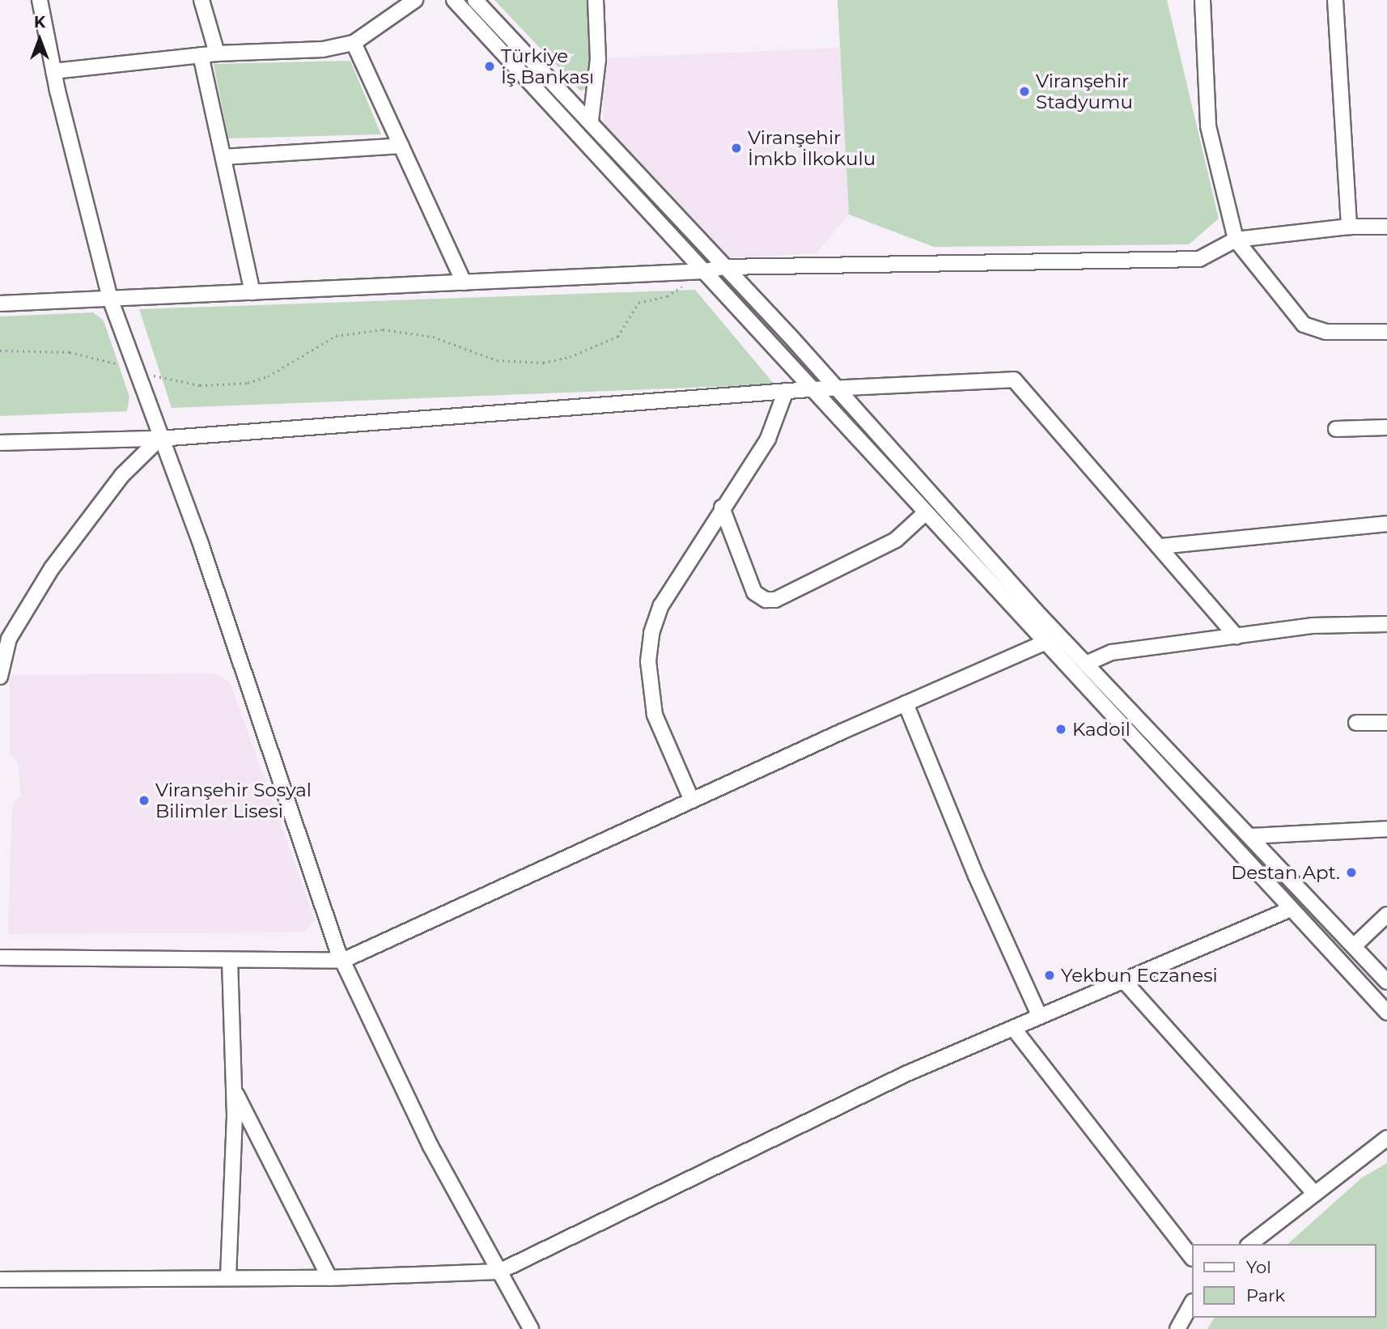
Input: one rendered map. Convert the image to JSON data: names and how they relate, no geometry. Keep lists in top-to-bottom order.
{
  "places": [
    "Türkiye İş Bankası",
    "Viranşehir Stadyumu",
    "Viranşehir İmkb İlkokulu",
    "Kadoil",
    "Viranşehir Sosyal Bilimler Lisesi",
    "Destan Apt.",
    "Yekbun Eczanesi"
  ],
  "legend": ["Yol", "Park"],
  "north": "top"
}
